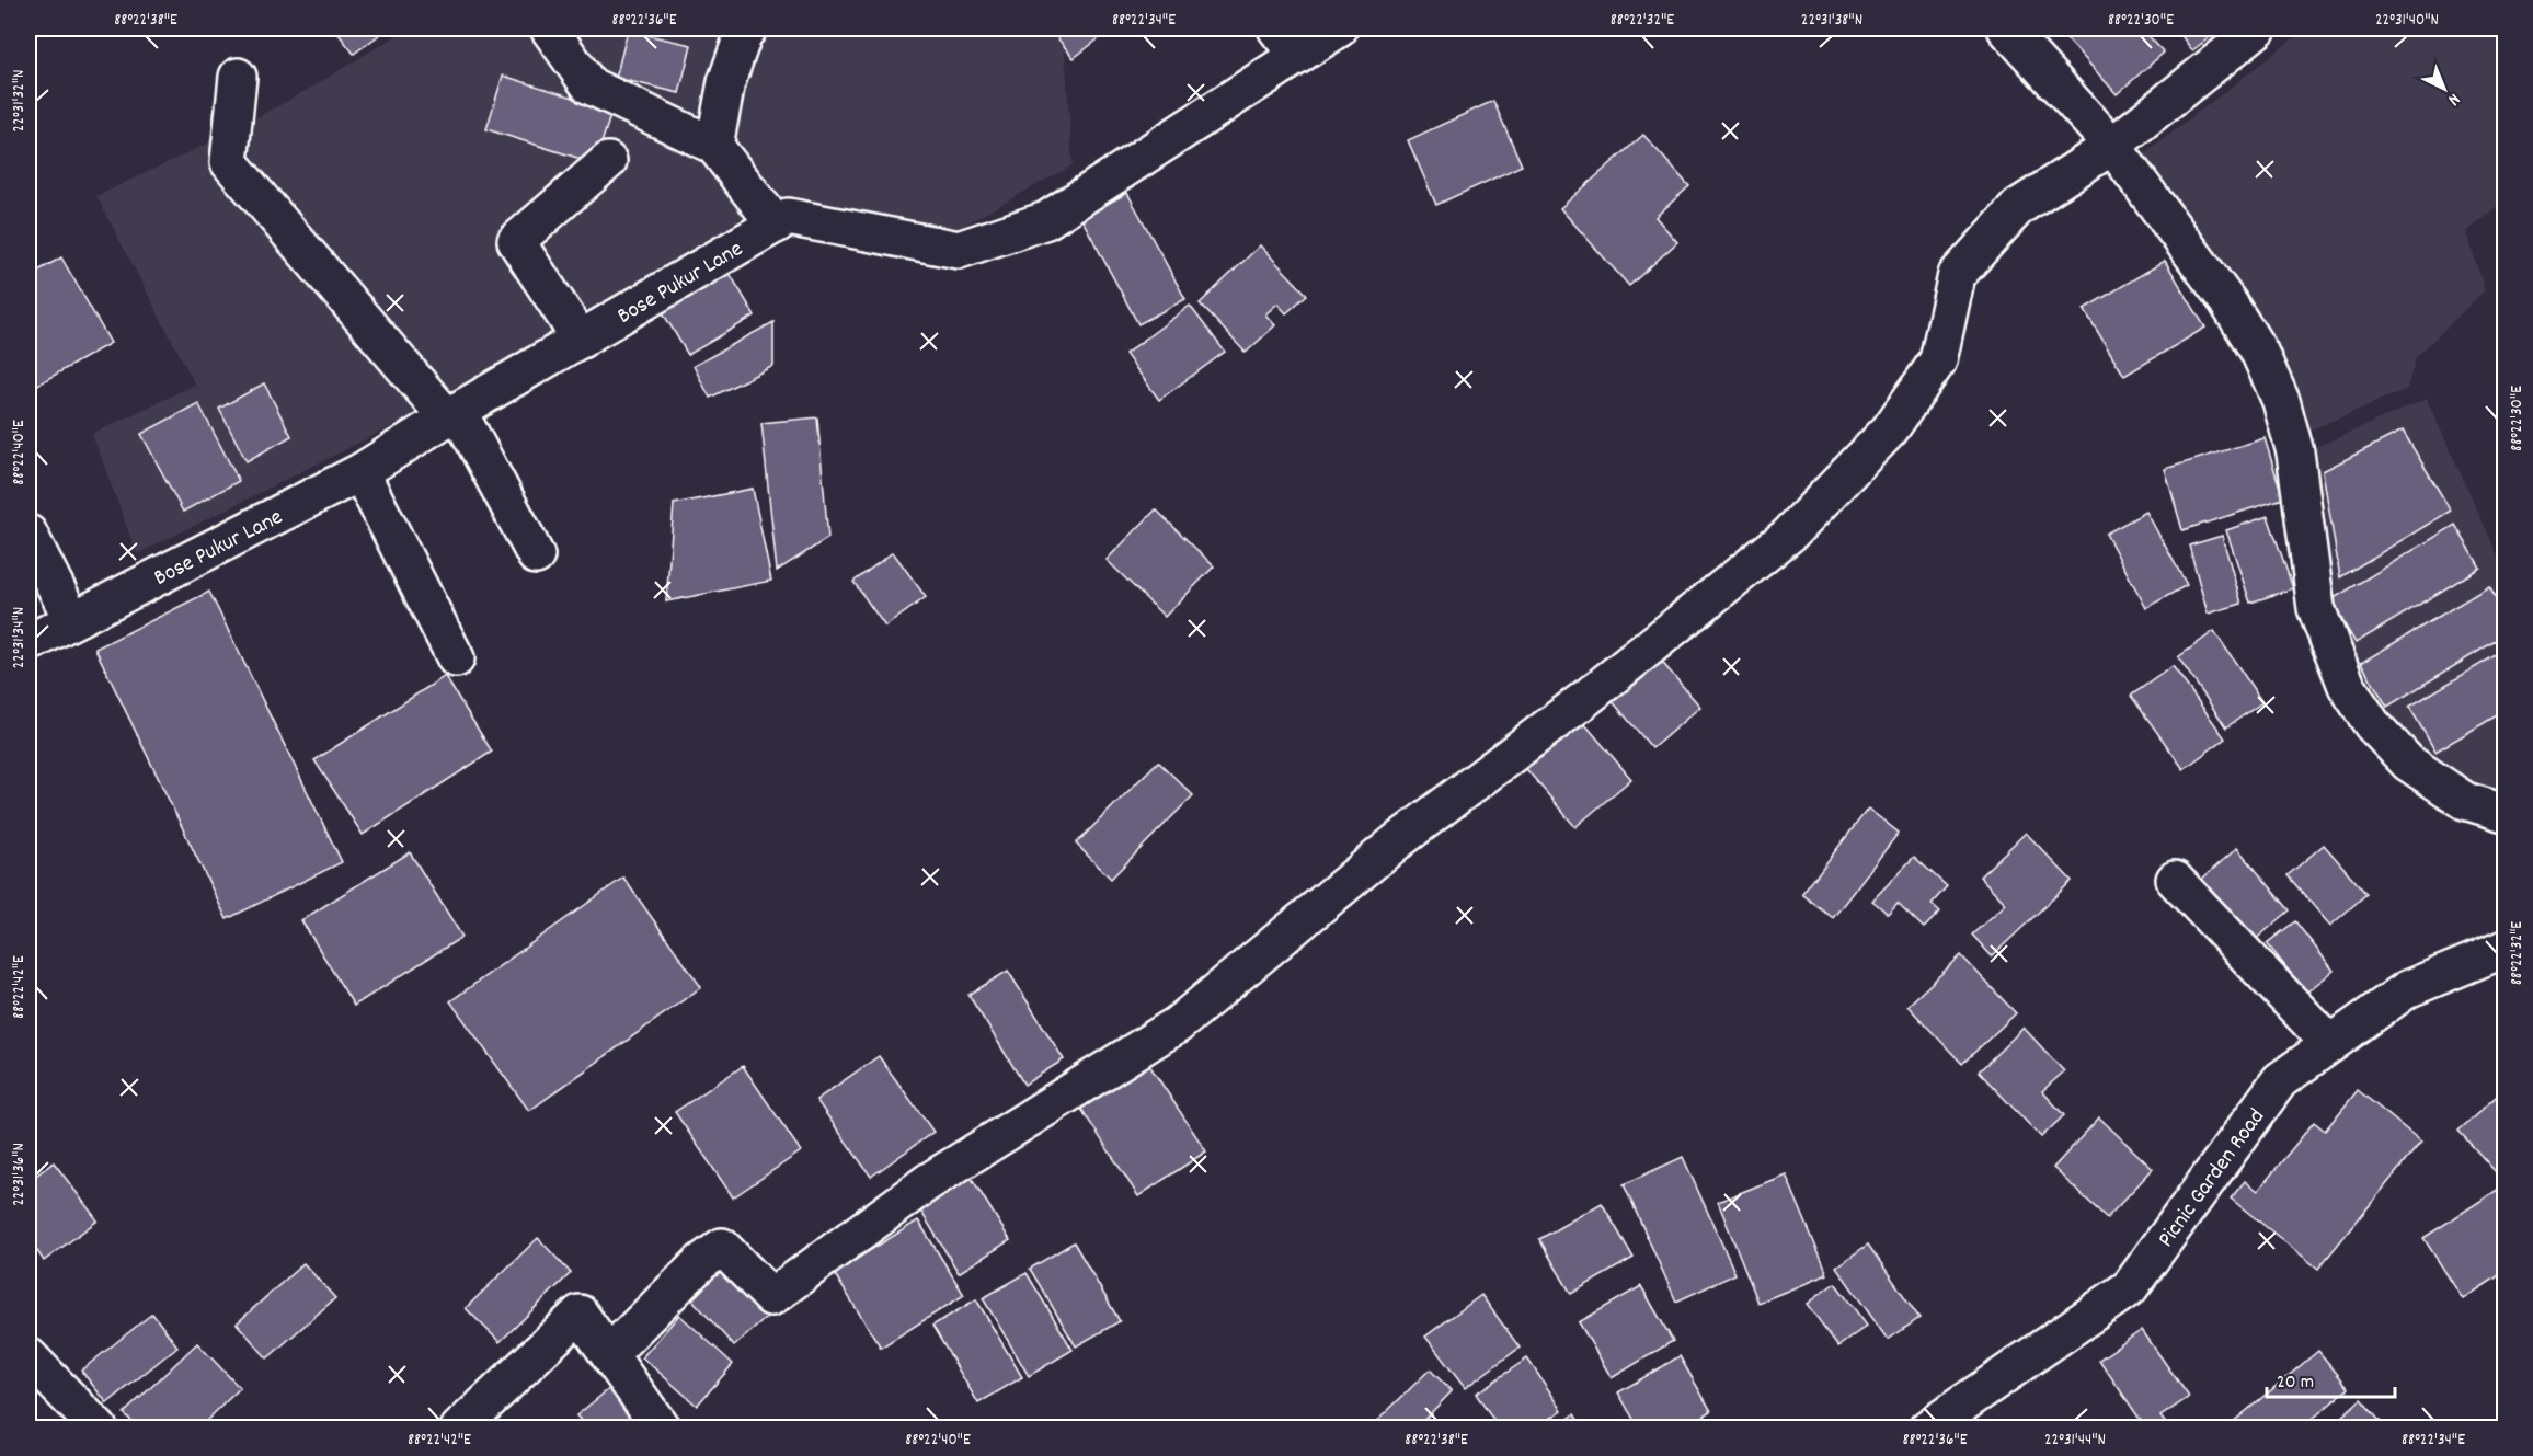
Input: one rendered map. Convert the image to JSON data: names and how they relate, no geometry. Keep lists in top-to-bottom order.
{
  "streets": {
    "street": ["Bose Pukur Lane", "Picnic Garden Road"]
  },
  "scale_bar": "20 m",
  "north": "bottom right",
  "coordinates": [
    "88°22'38\"E",
    "88°22'36\"E",
    "88°22'34\"E",
    "88°22'32\"E",
    "22°31'38\"N",
    "88°22'30\"E",
    "22°31'40\"N",
    "22°31'32\"N",
    "88°22'40\"E",
    "22°31'34\"N",
    "88°22'42\"E",
    "22°31'36\"N",
    "22°31'44\"N"
  ]
}
